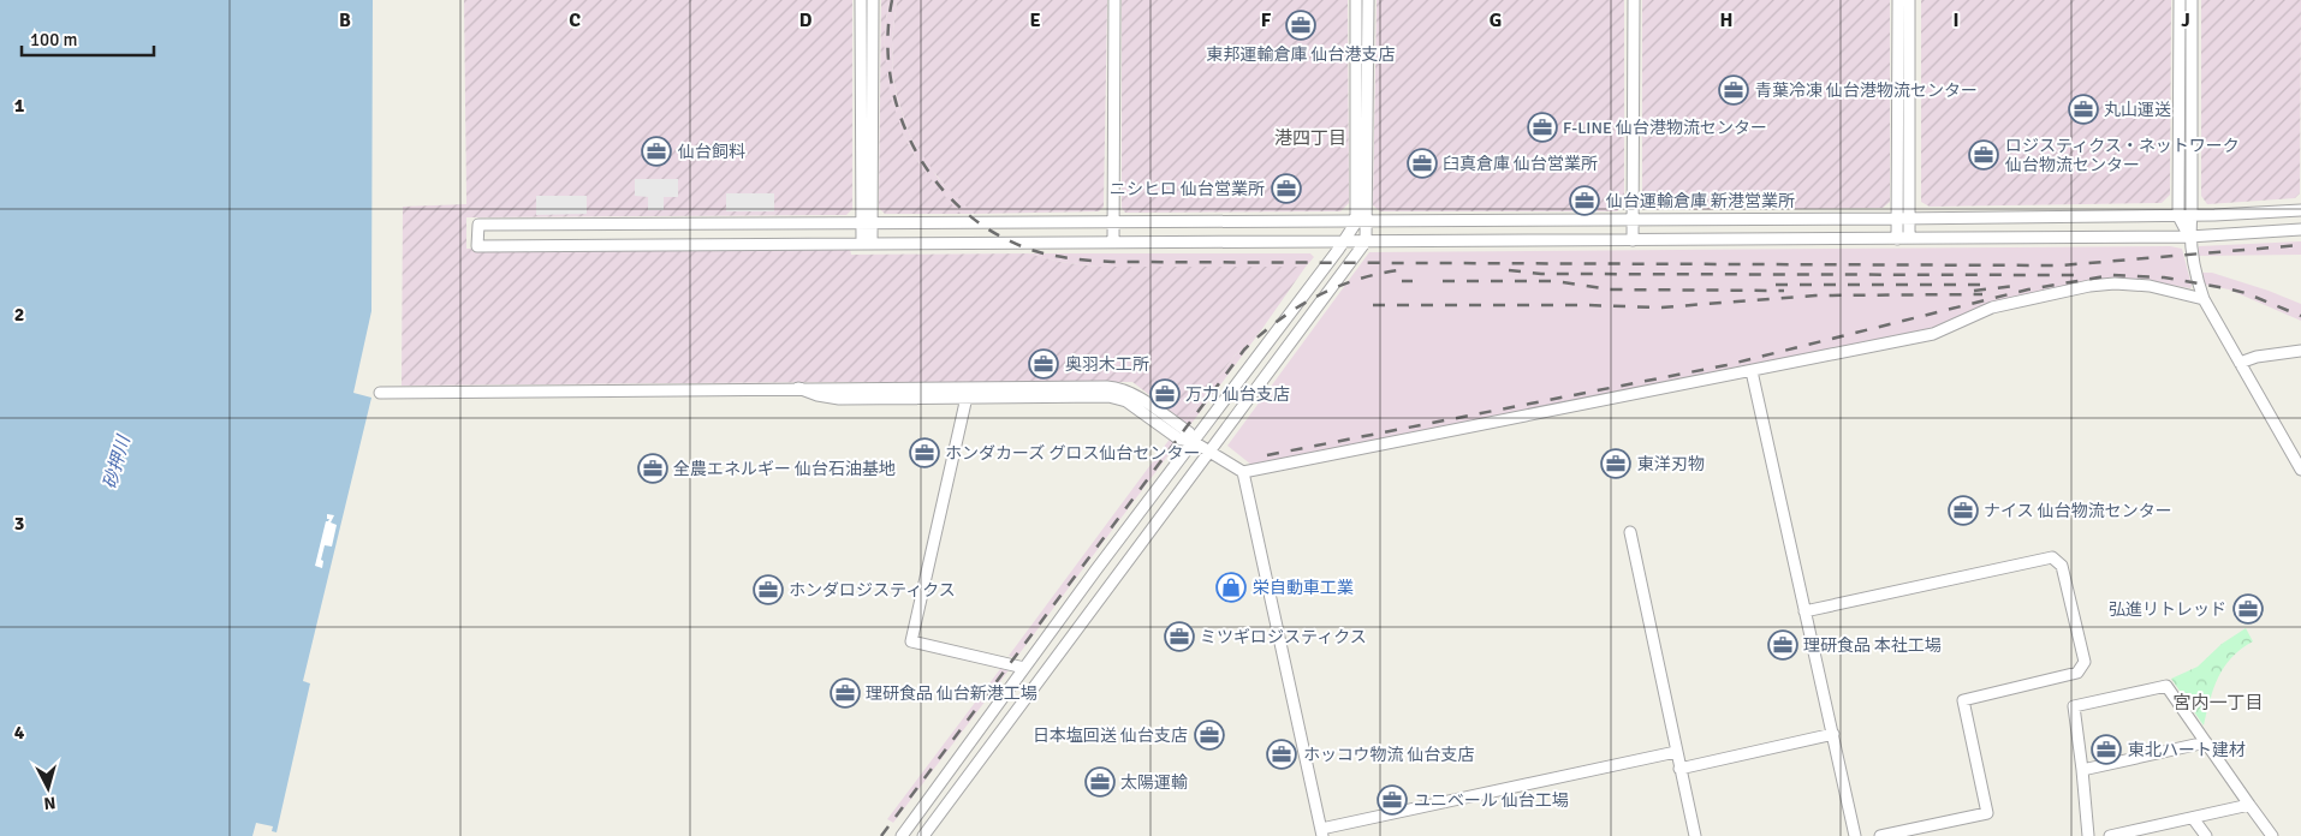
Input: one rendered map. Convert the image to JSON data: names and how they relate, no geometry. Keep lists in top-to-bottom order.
{
  "districts": ["港四丁目", "宮内一丁目"],
  "water": ["砂押川"],
  "places": {
    "office": [
      "東邦運輸倉庫 仙台港支店",
      "青葉冷凍 仙台港物流センター",
      "丸山運送",
      "F-LINE 仙台港物流センター",
      "仙台飼料",
      "ロジスティクス・ネットワーク 仙台物流センター",
      "臼真倉庫 仙台営業所",
      "ニシヒロ 仙台営業所",
      "仙台運輸倉庫 新港営業所",
      "奥羽木工所",
      "万力 仙台支店",
      "ホンダカーズ グロス仙台センター",
      "東洋刃物",
      "全農エネルギー 仙台石油基地",
      "ナイス 仙台物流センター",
      "ホンダロジスティクス",
      "弘進リトレッド",
      "ミツギロジスティクス",
      "理研食品 本社工場",
      "理研食品 仙台新港工場",
      "日本塩回送 仙台支店",
      "東北ハート建材",
      "ホッコウ物流 仙台支店",
      "太陽運輸",
      "ユニベール 仙台工場"
    ],
    "shop": ["栄自動車工業"]
  },
  "scale_bar": "100 m",
  "north": "bottom",
  "grid": {
    "columns": [
      "B",
      "C",
      "D",
      "E",
      "F",
      "G",
      "H",
      "I",
      "J"
    ],
    "rows": [
      "1",
      "2",
      "3",
      "4"
    ]
  }
}
